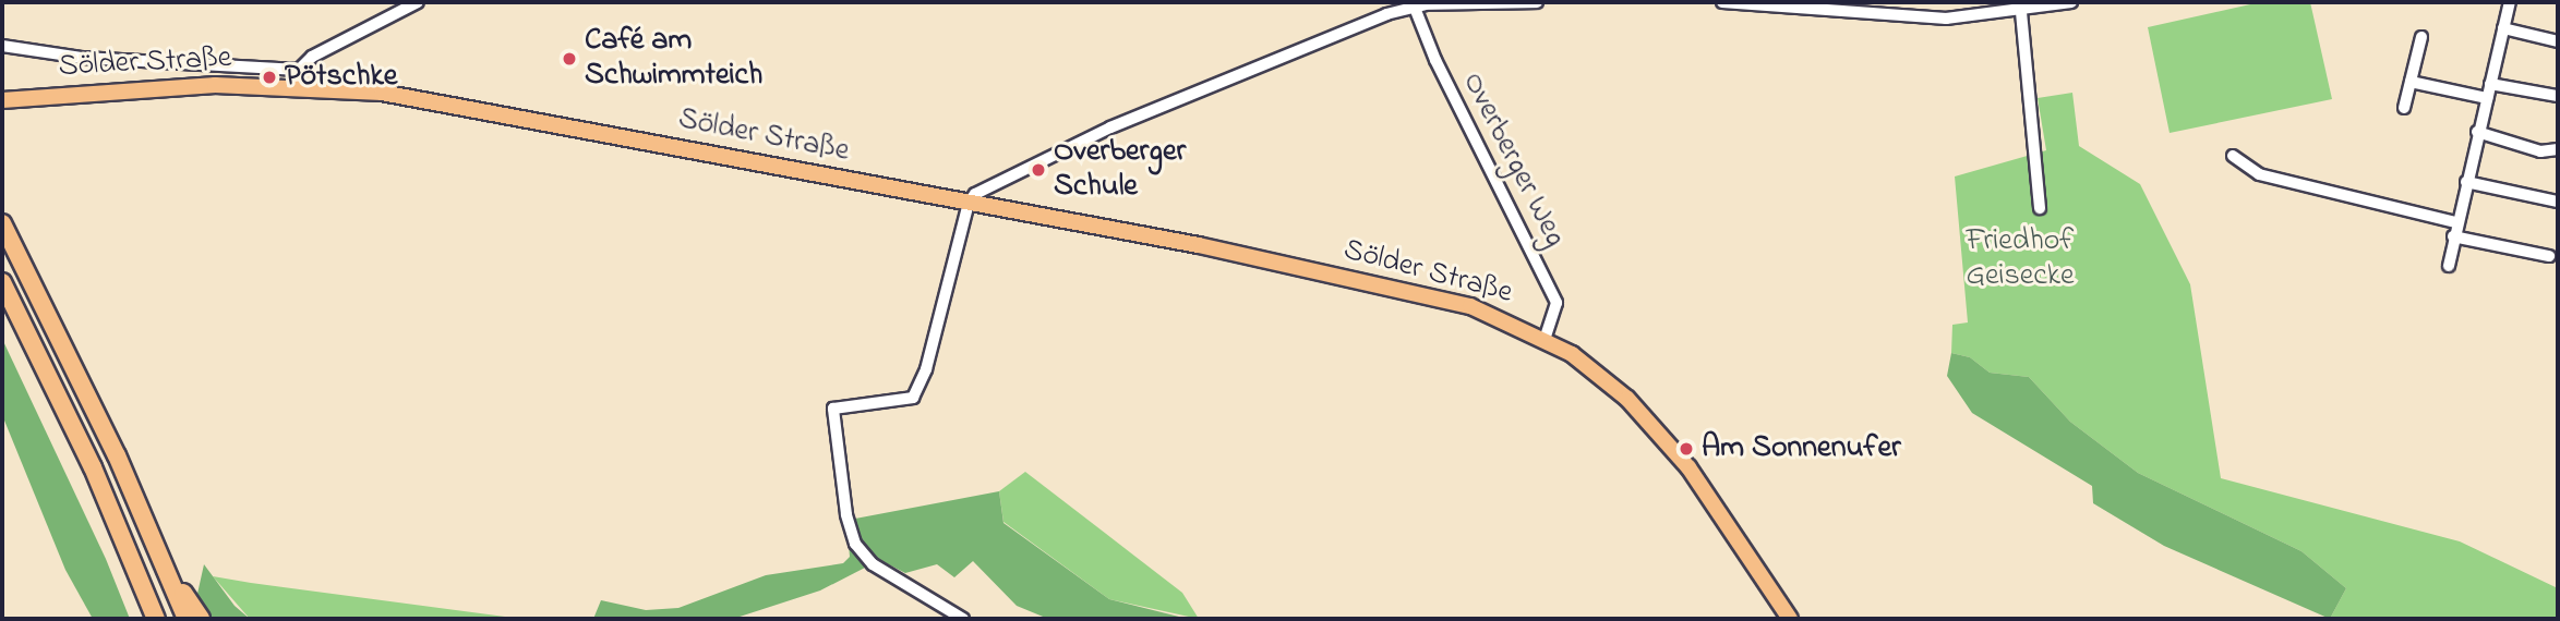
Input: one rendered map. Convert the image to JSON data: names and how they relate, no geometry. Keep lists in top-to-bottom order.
{
  "streets": {
    "main road": ["Sölder Straße"],
    "street": ["Overberger Weg"]
  },
  "crossings": [
    ["Sölder Straße", "Overberger Weg"]
  ],
  "parks": ["Friedhof Geisecke"],
  "places": [
    "Café am Schwimmteich",
    "Pötschke",
    "Overberger Schule",
    "Am Sonnenufer"
  ]
}
